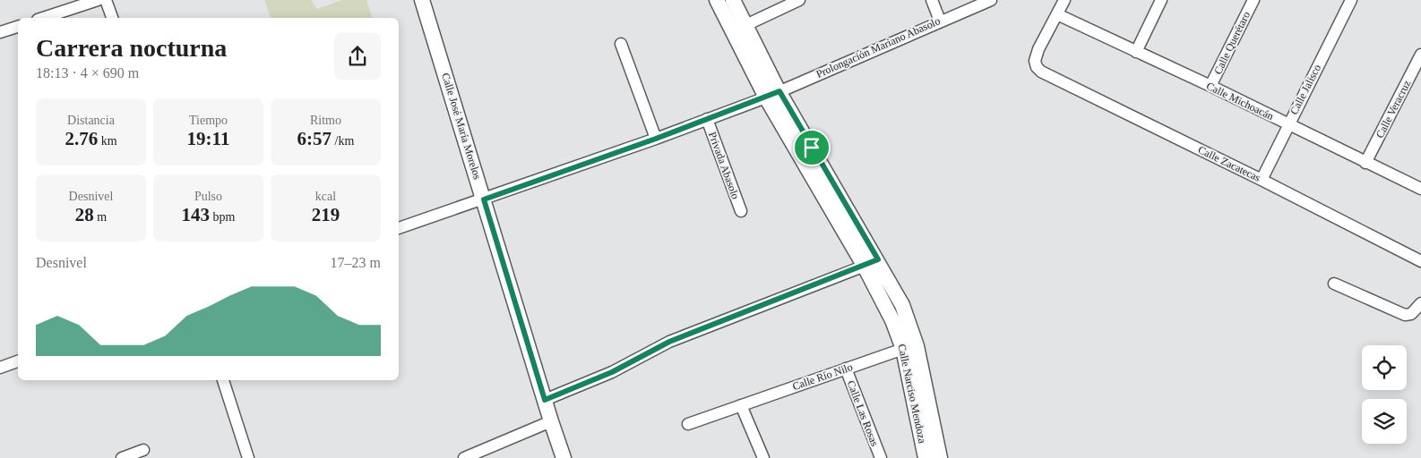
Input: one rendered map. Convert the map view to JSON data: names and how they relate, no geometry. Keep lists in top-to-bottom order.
{
  "streets": {
    "street": [
      "Calle Querétaro",
      "Prolongación Mariano Abasolo",
      "Calle Jalisco",
      "Calle Michoacán",
      "Calle Veracruz",
      "Calle José María Morelos",
      "Calle Zacatecas",
      "Privada Abasolo",
      "Calle Río Nilo",
      "Calle Narciso Mendoza",
      "Calle Las Rosas"
    ]
  },
  "crossings": [
    ["Calle Querétaro", "Calle Michoacán"],
    ["Prolongación Mariano Abasolo", "Calle José María Morelos"],
    ["Prolongación Mariano Abasolo", "Privada Abasolo"],
    ["Prolongación Mariano Abasolo", "Calle Narciso Mendoza"],
    ["Calle Jalisco", "Calle Michoacán"],
    ["Calle Jalisco", "Calle Zacatecas"],
    ["Calle Michoacán", "Calle Veracruz"],
    ["Calle Michoacán", "Calle Zacatecas"],
    ["Calle Río Nilo", "Calle Narciso Mendoza"],
    ["Calle Río Nilo", "Calle Las Rosas"]
  ],
  "page": {
    "heading": ["Carrera nocturna", "18:13 · 4 × 690 m"],
    "stats": [
      ["Distancia", "2.76 km"],
      ["Tiempo", "19:11"],
      ["Ritmo", "6:57 /km"],
      ["Desnivel", "28 m"],
      ["Pulso", "143 bpm"],
      ["kcal", "219"]
    ],
    "chart": ["Desnivel", "17–23 m"]
  }
}
